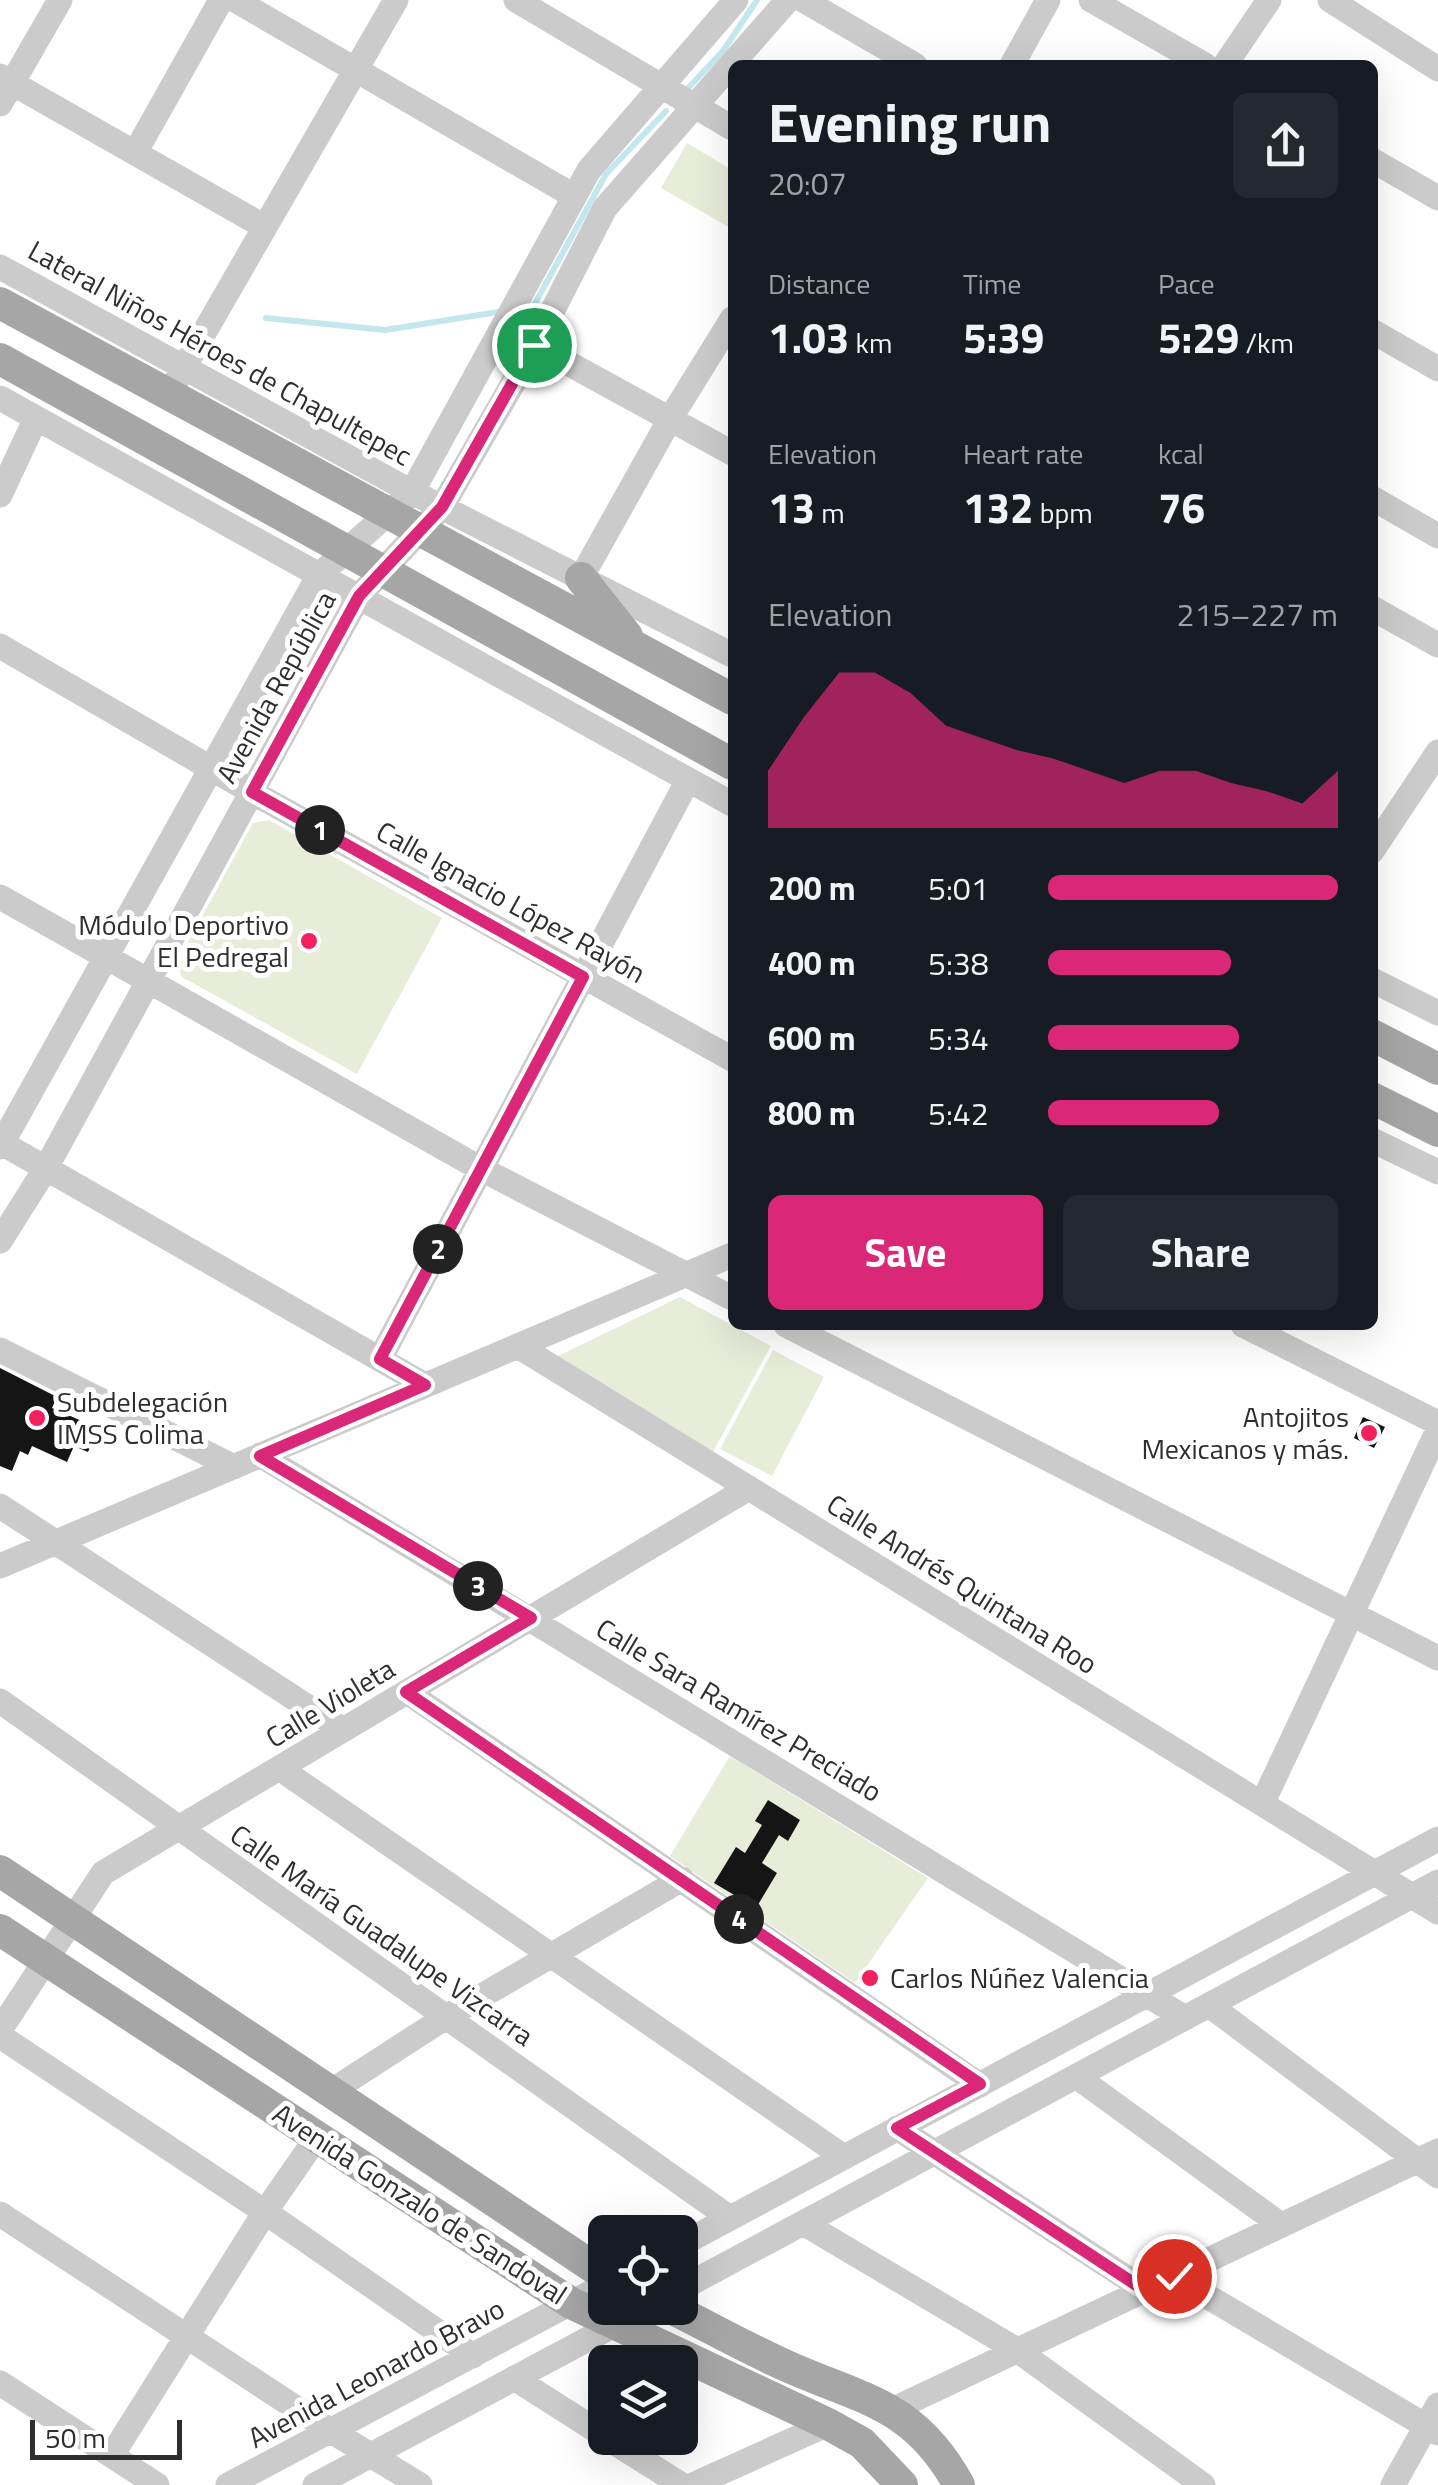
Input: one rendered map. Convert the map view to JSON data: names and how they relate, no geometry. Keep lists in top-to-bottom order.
{
  "streets": {
    "main road": ["Avenida Gonzalo de Sandoval"],
    "street": [
      "Lateral Niños Héroes de Chapultepec",
      "Avenida República",
      "Calle Ignacio López Rayón",
      "Calle Andrés Quintana Roo",
      "Calle Violeta",
      "Calle Sara Ramírez Preciado",
      "Calle María Guadalupe Vizcarra",
      "Avenida Leonardo Bravo"
    ]
  },
  "crossings": [
    ["Lateral Niños Héroes de Chapultepec", "Avenida República"],
    ["Avenida República", "Calle Ignacio López Rayón"],
    ["Calle Andrés Quintana Roo", "Calle Violeta"],
    ["Calle Violeta", "Calle Sara Ramírez Preciado"],
    ["Calle Violeta", "Calle María Guadalupe Vizcarra"],
    ["Calle Violeta", "Avenida Gonzalo de Sandoval"],
    ["Avenida Gonzalo de Sandoval", "Avenida Leonardo Bravo"]
  ],
  "places": [
    "Módulo Deportivo El Pedregal",
    "Subdelegación IMSS Colima",
    "Antojitos Mexicanos y más.",
    "Carlos Núñez Valencia"
  ],
  "scale_bar": "50 m",
  "page": {
    "heading": ["Evening run", "20:07"],
    "stats": [
      ["Distance", "1.03 km"],
      ["Time", "5:39"],
      ["Pace", "5:29 /km"],
      ["Elevation", "13 m"],
      ["Heart rate", "132 bpm"],
      ["kcal", "76"]
    ],
    "chart": ["Elevation", "215–227 m"],
    "pins": [
      "1",
      "2",
      "3",
      "4"
    ],
    "list": [
      {
        "name": "200 m",
        "note": "5:01"
      },
      {
        "name": "400 m",
        "note": "5:38"
      },
      {
        "name": "600 m",
        "note": "5:34"
      },
      {
        "name": "800 m",
        "note": "5:42"
      }
    ],
    "buttons": ["Save", "Share"],
    "scale": "50 m"
  }
}
